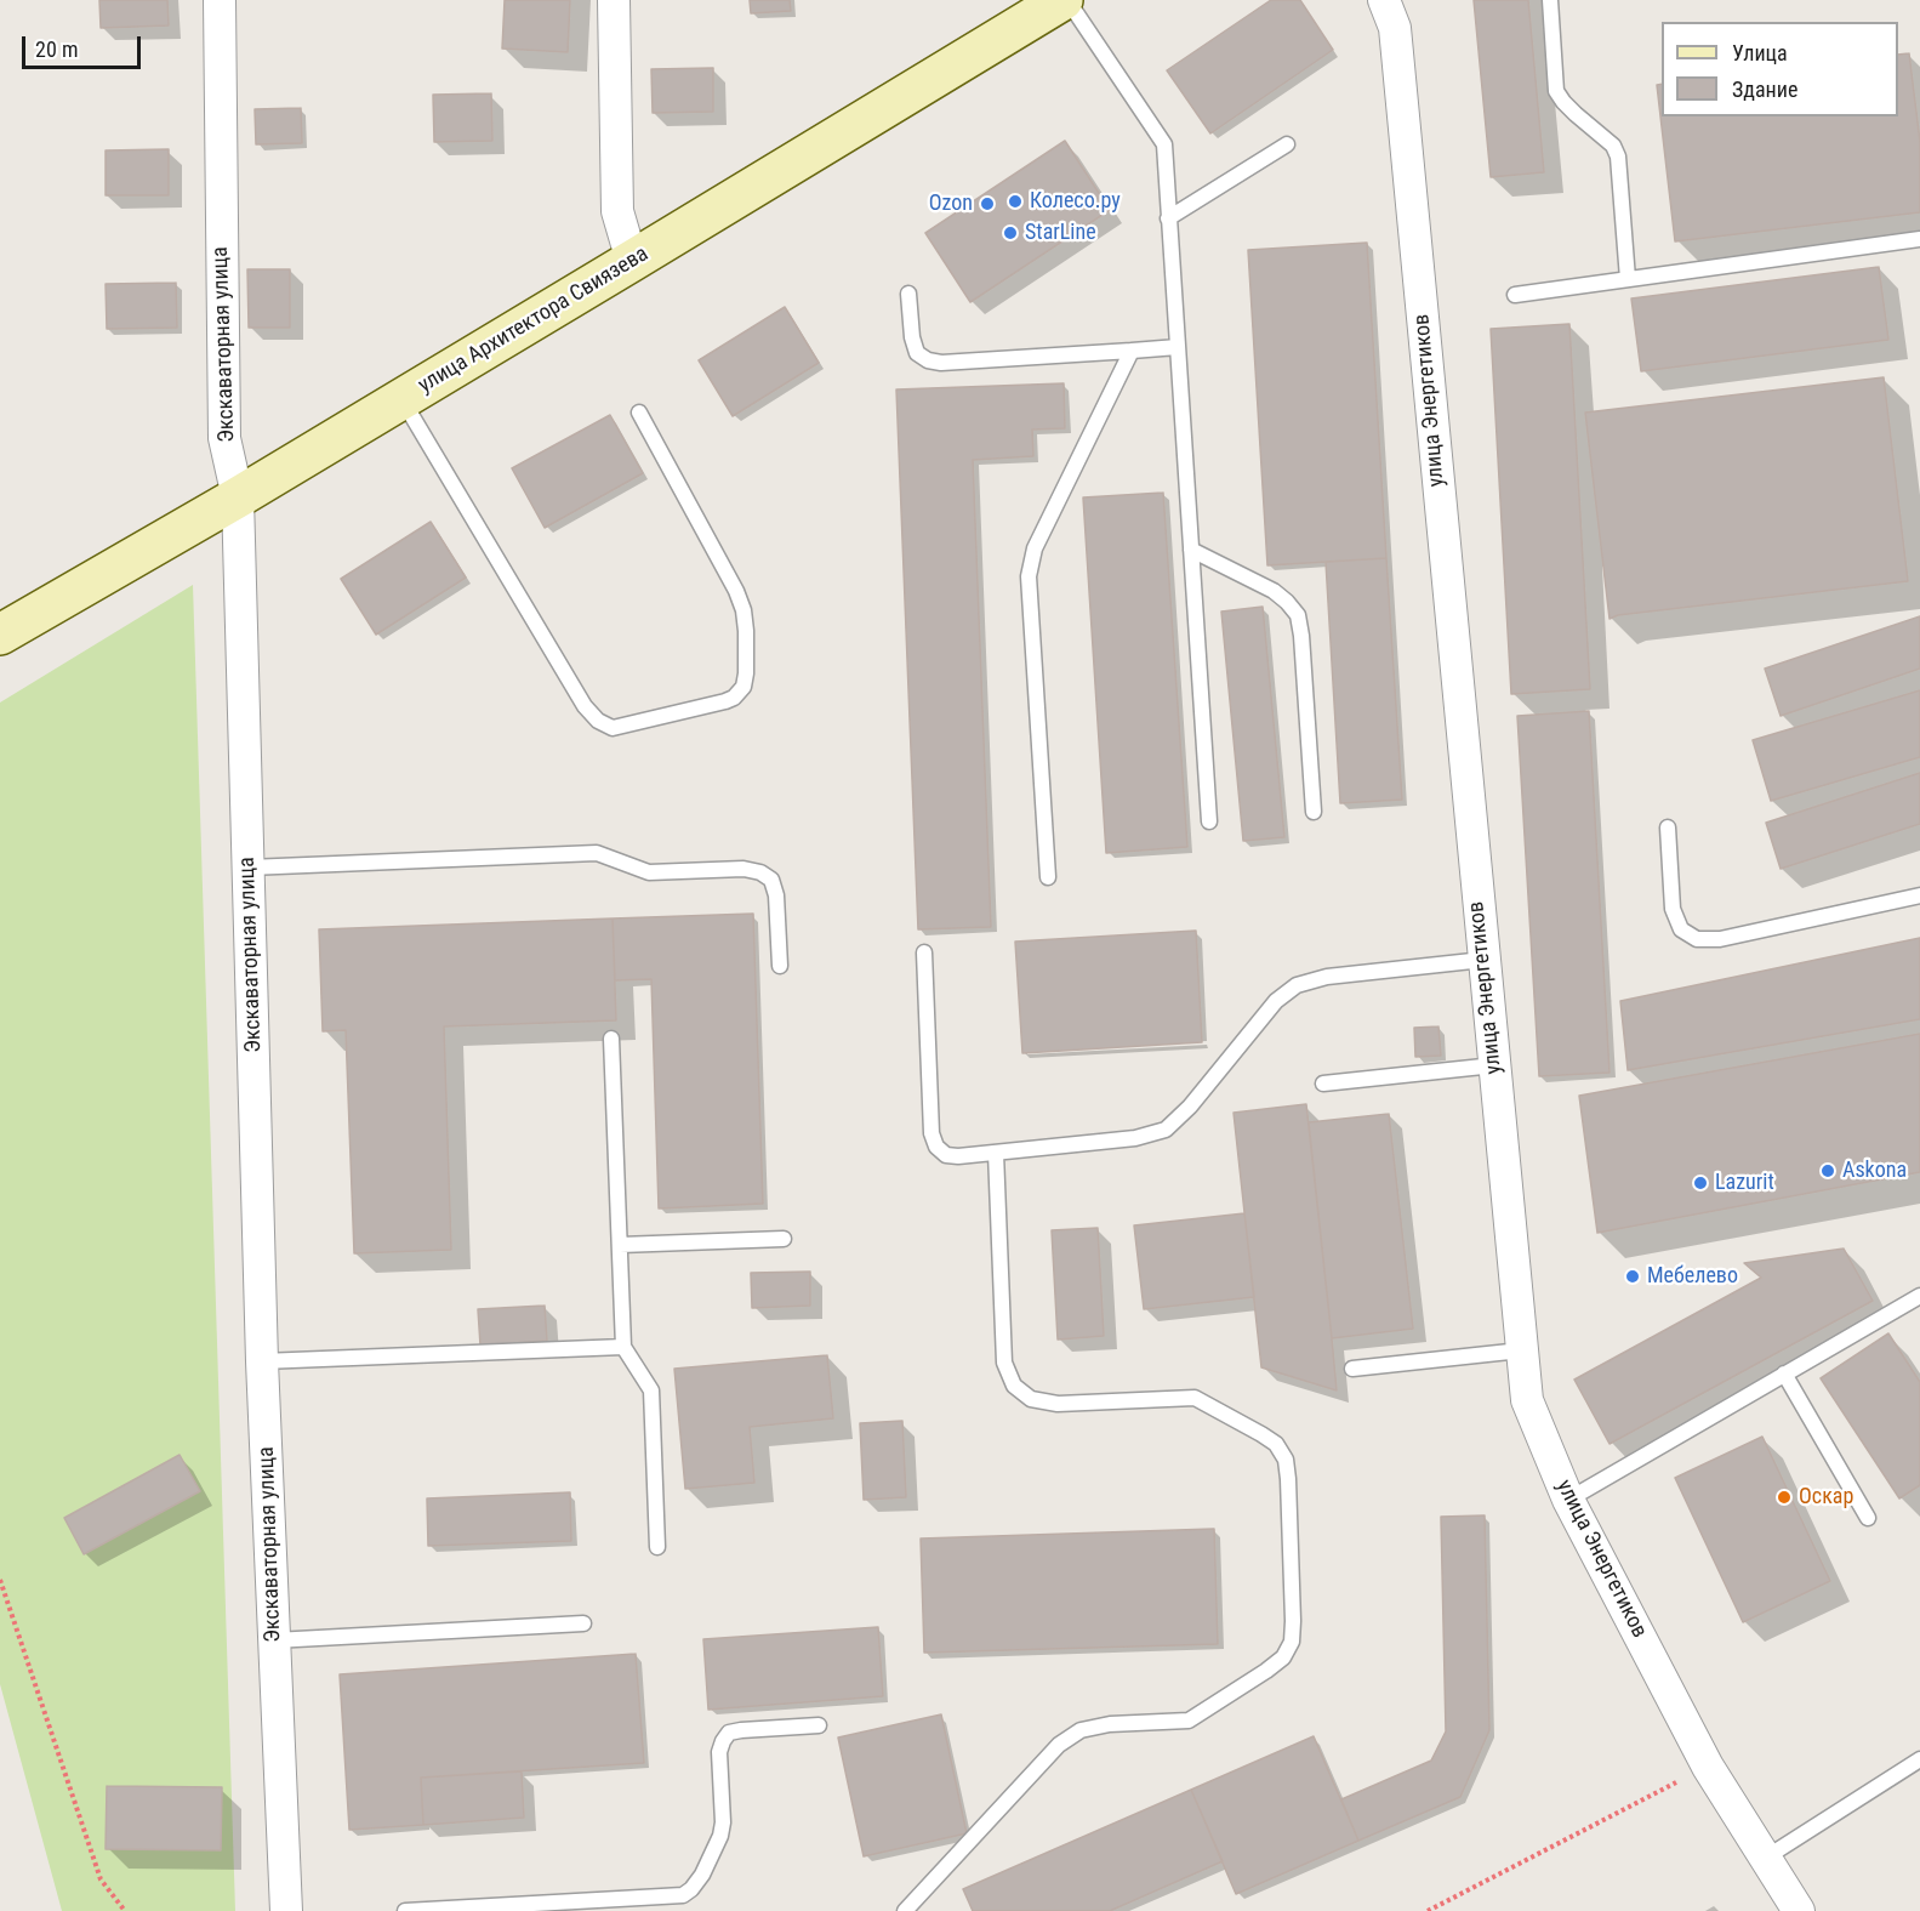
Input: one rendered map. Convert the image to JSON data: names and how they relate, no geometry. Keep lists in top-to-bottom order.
{
  "streets": {
    "main road": ["улица Архитектора Свиязева"],
    "street": ["Экскаваторная улица", "улица Энергетиков"]
  },
  "crossings": [
    ["улица Архитектора Свиязева", "Экскаваторная улица"]
  ],
  "places": [
    "Колесо.ру",
    "Ozon",
    "StarLine",
    "Askona",
    "Lazurit",
    "Мебелево",
    "Оскар"
  ],
  "legend": ["Улица", "Здание"],
  "scale_bar": "20 m"
}
